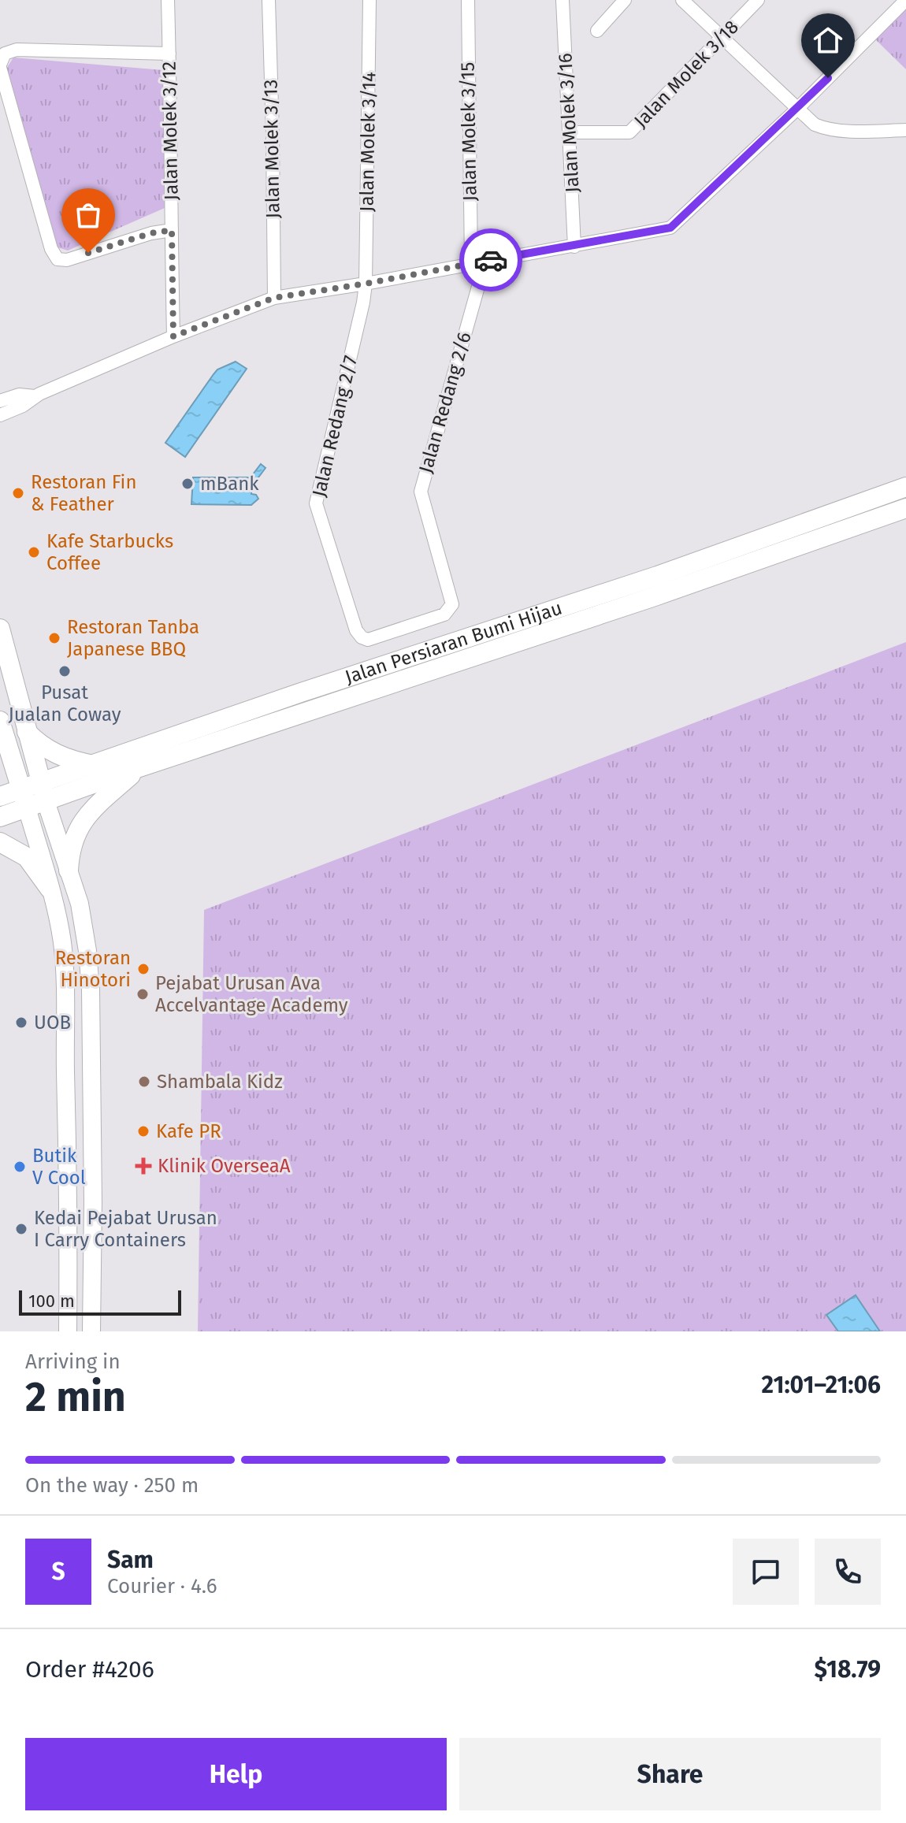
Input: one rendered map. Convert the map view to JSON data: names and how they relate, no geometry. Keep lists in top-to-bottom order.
{
  "streets": {
    "main road": ["Jalan Persiaran Bumi Hijau"],
    "street": [
      "Jalan Molek 3/18",
      "Jalan Molek 3/16",
      "Jalan Molek 3/12",
      "Jalan Molek 3/15",
      "Jalan Molek 3/14",
      "Jalan Molek 3/13",
      "Jalan Redang 2/6",
      "Jalan Redang 2/7"
    ]
  },
  "crossings": [
    ["Jalan Molek 3/18", "Jalan Molek 3/16"],
    ["Jalan Molek 3/14", "Jalan Redang 2/7"],
    ["Jalan Redang 2/6", "Jalan Redang 2/7"]
  ],
  "places": {
    "other": [
      "mBank",
      "Restoran Fin & Feather",
      "Kafe Starbucks Coffee",
      "Restoran Tanba Japanese BBQ",
      "Pusat Jualan Coway",
      "Restoran Hinotori",
      "Pejabat Urusan Ava Accelvantage Academy",
      "UOB",
      "Shambala Kidz",
      "Kafe PR",
      "Butik V Cool",
      "Kedai Pejabat Urusan I Carry Containers"
    ],
    "health": ["Klinik OverseaA"]
  },
  "scale_bar": "100 m",
  "page": {
    "scale": "100 m",
    "heading": ["2 min", "Arriving in", "21:01–21:06"],
    "panel": [
      "Sam",
      "Courier · 4.6",
      "Order #4206",
      "$18.79"
    ],
    "bar": "On the way · 250 m",
    "round": "S",
    "buttons": ["Help", "Share"]
  }
}
